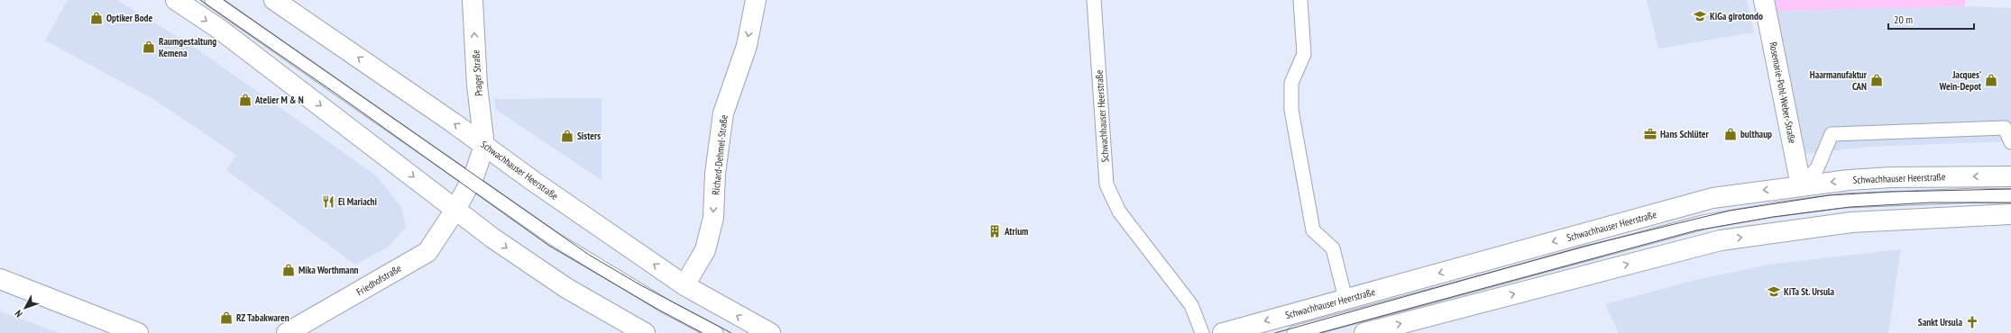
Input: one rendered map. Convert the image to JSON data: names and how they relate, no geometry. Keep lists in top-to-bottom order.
{
  "streets": {
    "main road": [
      "Prager Straße",
      "Rosemarie-Pohl-Weber-Straße",
      "Schwachhauser Heerstraße",
      "Richard-Dehmel-Straße",
      "Friedhofstraße"
    ]
  },
  "crossings": [
    ["Prager Straße", "Schwachhauser Heerstraße"],
    ["Prager Straße", "Friedhofstraße"],
    ["Rosemarie-Pohl-Weber-Straße", "Schwachhauser Heerstraße"],
    ["Schwachhauser Heerstraße", "Richard-Dehmel-Straße"],
    ["Schwachhauser Heerstraße", "Friedhofstraße"]
  ],
  "one_way": ["Prager Straße", "Richard-Dehmel-Straße"],
  "places": {
    "school or university": ["KiGa girotondo", "KiTa St. Ursula"],
    "shop": [
      "Optiker Bode",
      "Raumgestaltung Kemena",
      "Haarmanufaktur CAN",
      "Jacques’ Wein-Depot",
      "Atelier M & N",
      "bulthaup",
      "Sisters",
      "Mika Worthmann",
      "RZ Tabakwaren"
    ],
    "office": ["Hans Schlüter"],
    "restaurant": ["El Mariachi"],
    "building": ["Atrium"],
    "church": ["Sankt Ursula"]
  },
  "scale_bar": "20 m",
  "north": "bottom left"
}
